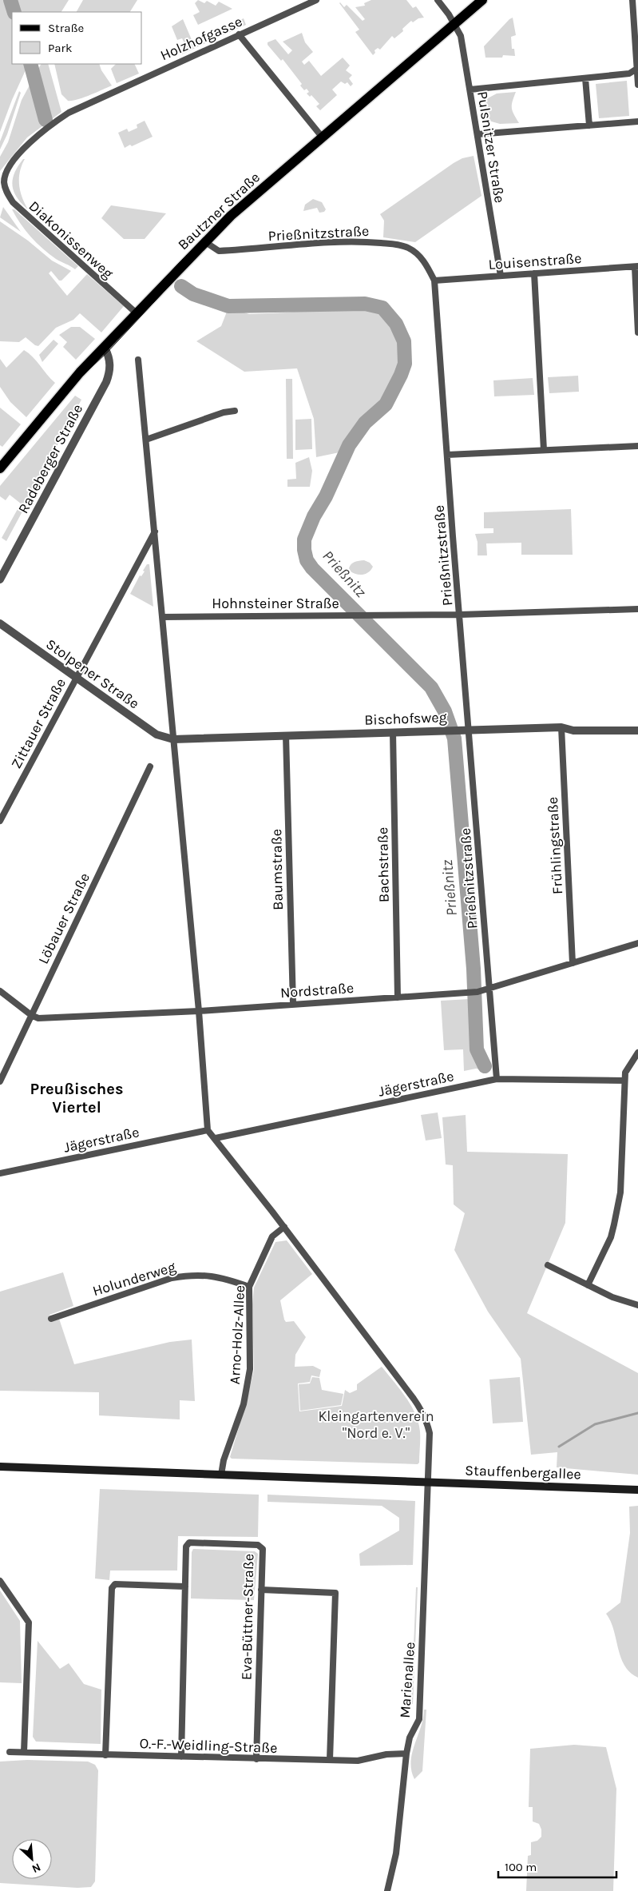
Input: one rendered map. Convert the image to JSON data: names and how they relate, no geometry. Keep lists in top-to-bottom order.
{
  "streets": {
    "main road": ["Bautzner Straße", "Stauffenbergallee"],
    "street": [
      "Holzhofgasse",
      "Pulsnitzer Straße",
      "Prießnitzstraße",
      "Diakonissenweg",
      "Louisenstraße",
      "Radeberger Straße",
      "Hohnsteiner Straße",
      "Stolpener Straße",
      "Bischofsweg",
      "Zittauer Straße",
      "Frühlingstraße",
      "Bachstraße",
      "Baumstraße",
      "Löbauer Straße",
      "Nordstraße",
      "Jägerstraße",
      "Holunderweg",
      "Arno-Holz-Allee",
      "Eva-Büttner-Straße",
      "Marienallee",
      "O.-F.-Weidling-Straße"
    ]
  },
  "crossings": [
    ["Holzhofgasse", "Diakonissenweg"],
    ["Pulsnitzer Straße", "Bautzner Straße"],
    ["Pulsnitzer Straße", "Louisenstraße"],
    ["Bautzner Straße", "Prießnitzstraße"],
    ["Bautzner Straße", "Diakonissenweg"],
    ["Bautzner Straße", "Radeberger Straße"],
    ["Prießnitzstraße", "Louisenstraße"],
    ["Prießnitzstraße", "Hohnsteiner Straße"],
    ["Prießnitzstraße", "Bischofsweg"],
    ["Prießnitzstraße", "Nordstraße"],
    ["Prießnitzstraße", "Jägerstraße"],
    ["Stolpener Straße", "Bischofsweg"],
    ["Stolpener Straße", "Zittauer Straße"],
    ["Bischofsweg", "Frühlingstraße"],
    ["Bischofsweg", "Bachstraße"],
    ["Bischofsweg", "Baumstraße"],
    ["Frühlingstraße", "Nordstraße"],
    ["Bachstraße", "Nordstraße"],
    ["Baumstraße", "Nordstraße"],
    ["Löbauer Straße", "Nordstraße"],
    ["Jägerstraße", "Marienallee"],
    ["Holunderweg", "Arno-Holz-Allee"],
    ["Arno-Holz-Allee", "Stauffenbergallee"],
    ["Arno-Holz-Allee", "Marienallee"],
    ["Stauffenbergallee", "Marienallee"],
    ["Eva-Büttner-Straße", "O.-F.-Weidling-Straße"],
    ["Marienallee", "O.-F.-Weidling-Straße"]
  ],
  "districts": ["Preußisches Viertel"],
  "water": ["Prießnitz"],
  "parks": ["Kleingartenverein \"Nord e. V.\""],
  "legend": ["Straße", "Park"],
  "scale_bar": "100 m",
  "north": "bottom right"
}
